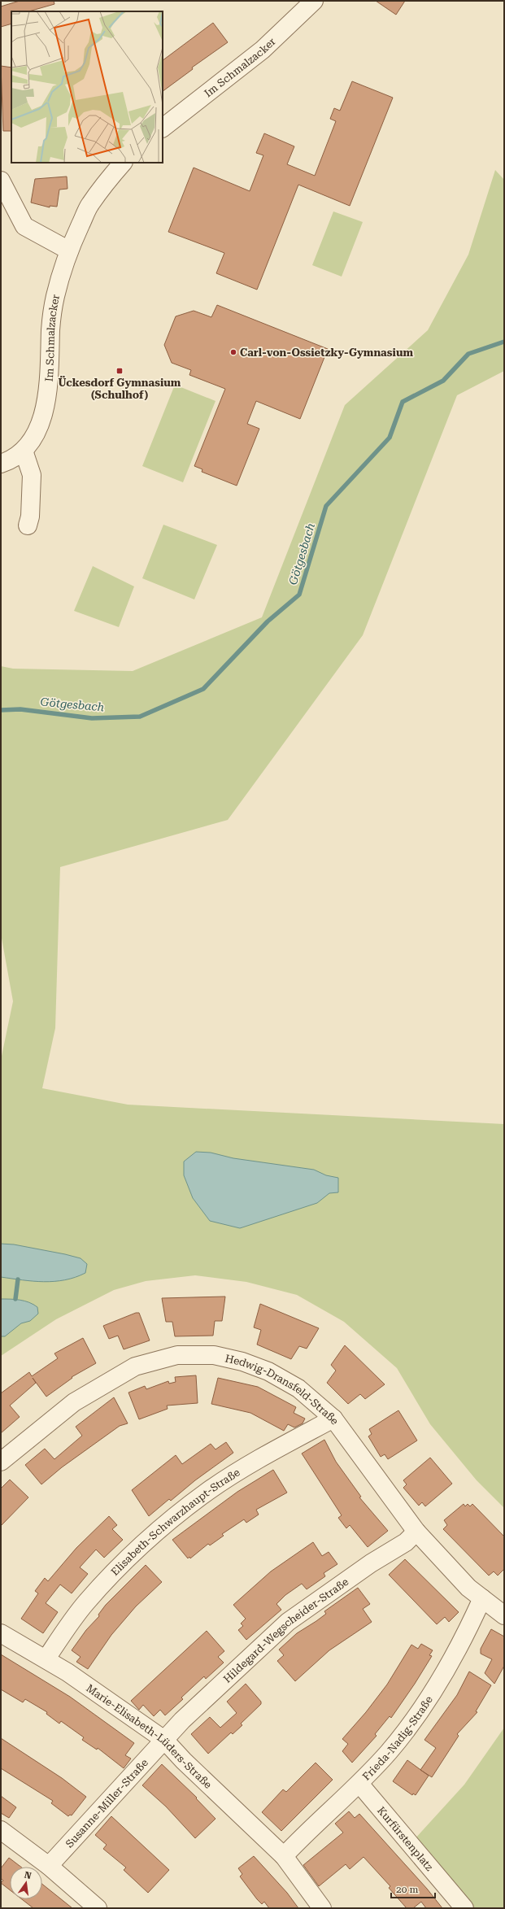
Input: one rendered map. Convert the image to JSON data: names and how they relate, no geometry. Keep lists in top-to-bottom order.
{
  "streets": {
    "street": [
      "Im Schmalzacker",
      "Hedwig-Dransfeld-Straße",
      "Elisabeth-Schwarzhaupt-Straße",
      "Hildegard-Wegscheider-Straße",
      "Marie-Elisabeth-Lüders-Straße",
      "Frieda-Nadig-Straße",
      "Susanne-Miller-Straße",
      "Kurfürstenplatz"
    ]
  },
  "crossings": [
    ["Hedwig-Dransfeld-Straße", "Elisabeth-Schwarzhaupt-Straße"],
    ["Hedwig-Dransfeld-Straße", "Hildegard-Wegscheider-Straße"],
    ["Hedwig-Dransfeld-Straße", "Frieda-Nadig-Straße"],
    ["Elisabeth-Schwarzhaupt-Straße", "Marie-Elisabeth-Lüders-Straße"],
    ["Hildegard-Wegscheider-Straße", "Marie-Elisabeth-Lüders-Straße"],
    ["Hildegard-Wegscheider-Straße", "Susanne-Miller-Straße"],
    ["Marie-Elisabeth-Lüders-Straße", "Frieda-Nadig-Straße"],
    ["Marie-Elisabeth-Lüders-Straße", "Susanne-Miller-Straße"],
    ["Frieda-Nadig-Straße", "Kurfürstenplatz"]
  ],
  "water": ["Götgesbach"],
  "places": {
    "other": ["Carl-von-Ossietzky-Gymnasium"],
    "transit": ["Ückesdorf Gymnasium (Schulhof)"]
  },
  "scale_bar": "20 m",
  "north": "top"
}
